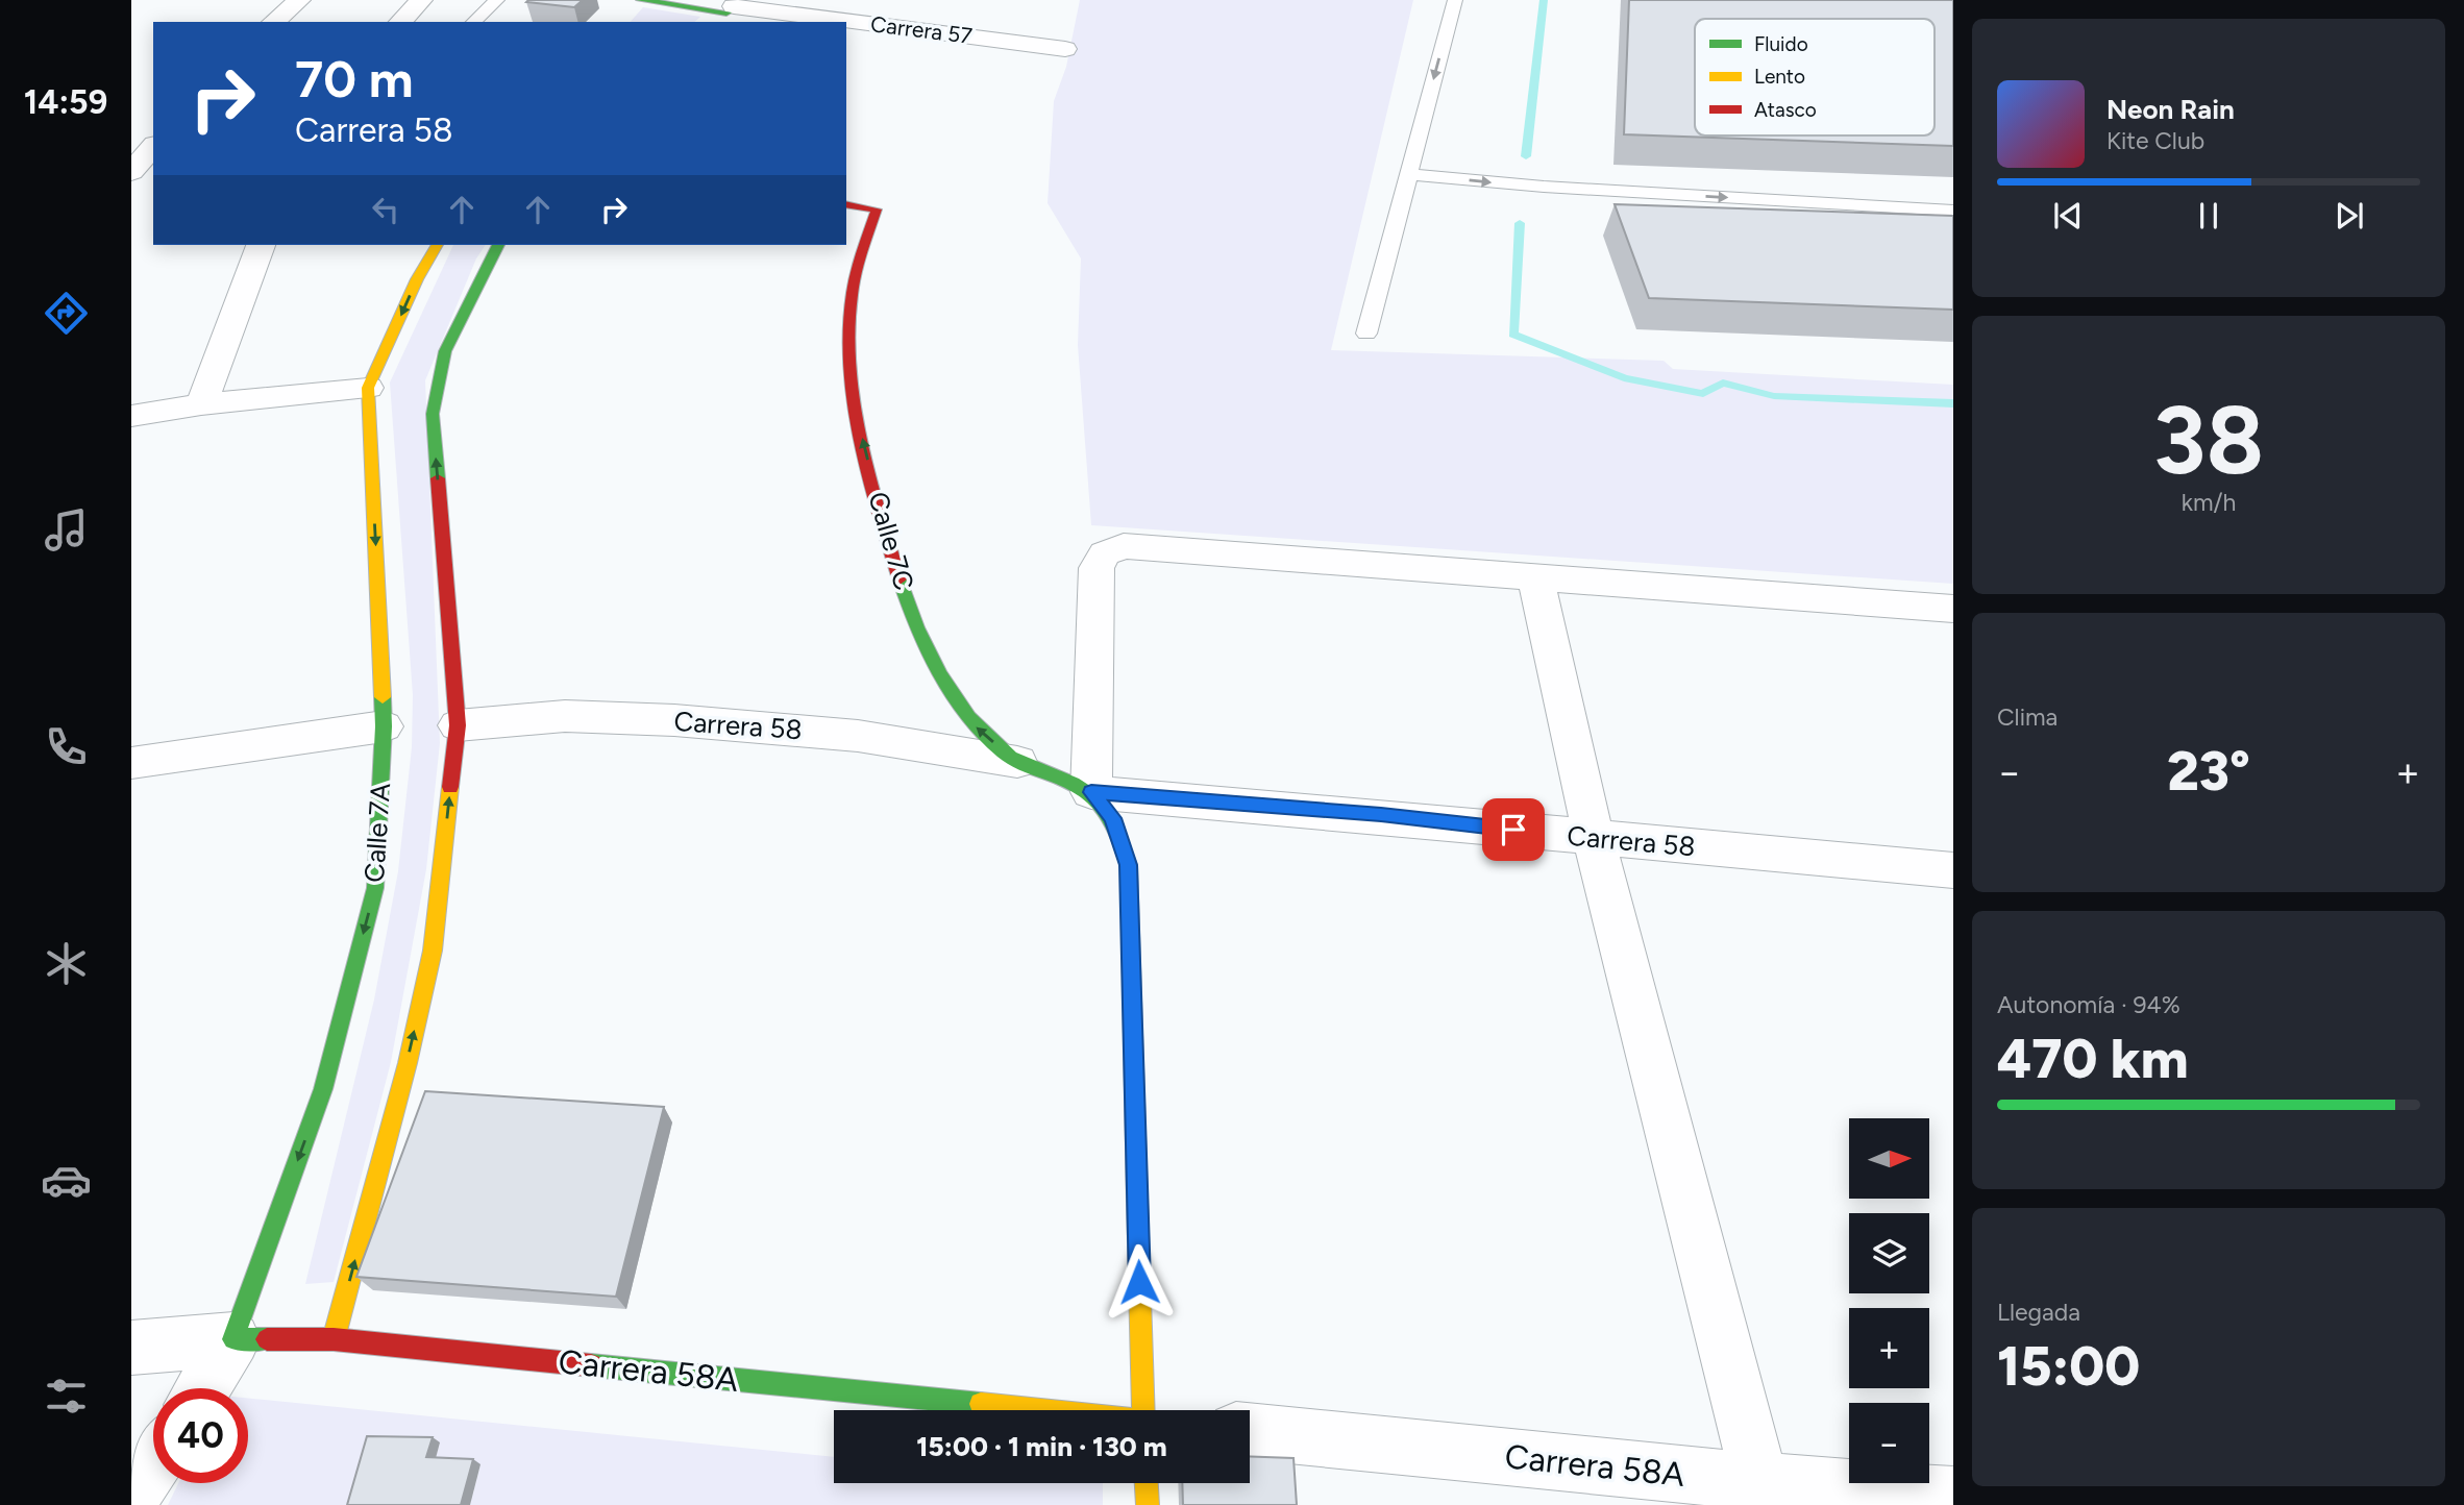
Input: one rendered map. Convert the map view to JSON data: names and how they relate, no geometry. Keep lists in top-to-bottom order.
{
  "streets": {
    "street": [
      "Carrera 57",
      "Calle 7C",
      "Carrera 58",
      "Calle 7A",
      "Carrera 58A"
    ]
  },
  "crossings": [
    ["Calle 7C", "Carrera 58"],
    ["Calle 7A", "Carrera 58A"]
  ],
  "one_way": ["Calle 7C"],
  "legend": ["Fluido", "Lento", "Atasco"],
  "north": "right",
  "page": {
    "tabs": "14:59",
    "turn": ["70 m", "Carrera 58"],
    "song": ["Neon Rain", "Kite Club"],
    "tile": [
      ["38", "km/h"],
      "Clima",
      ["Autonomía · 94%", "470 km"],
      ["Llegada", "15:00"]
    ],
    "heat": ["−", "23°", "+"],
    "map_buttons": ["+", "−"],
    "limit": "40",
    "trip": "15:00 · 1 min · 130 m"
  }
}
